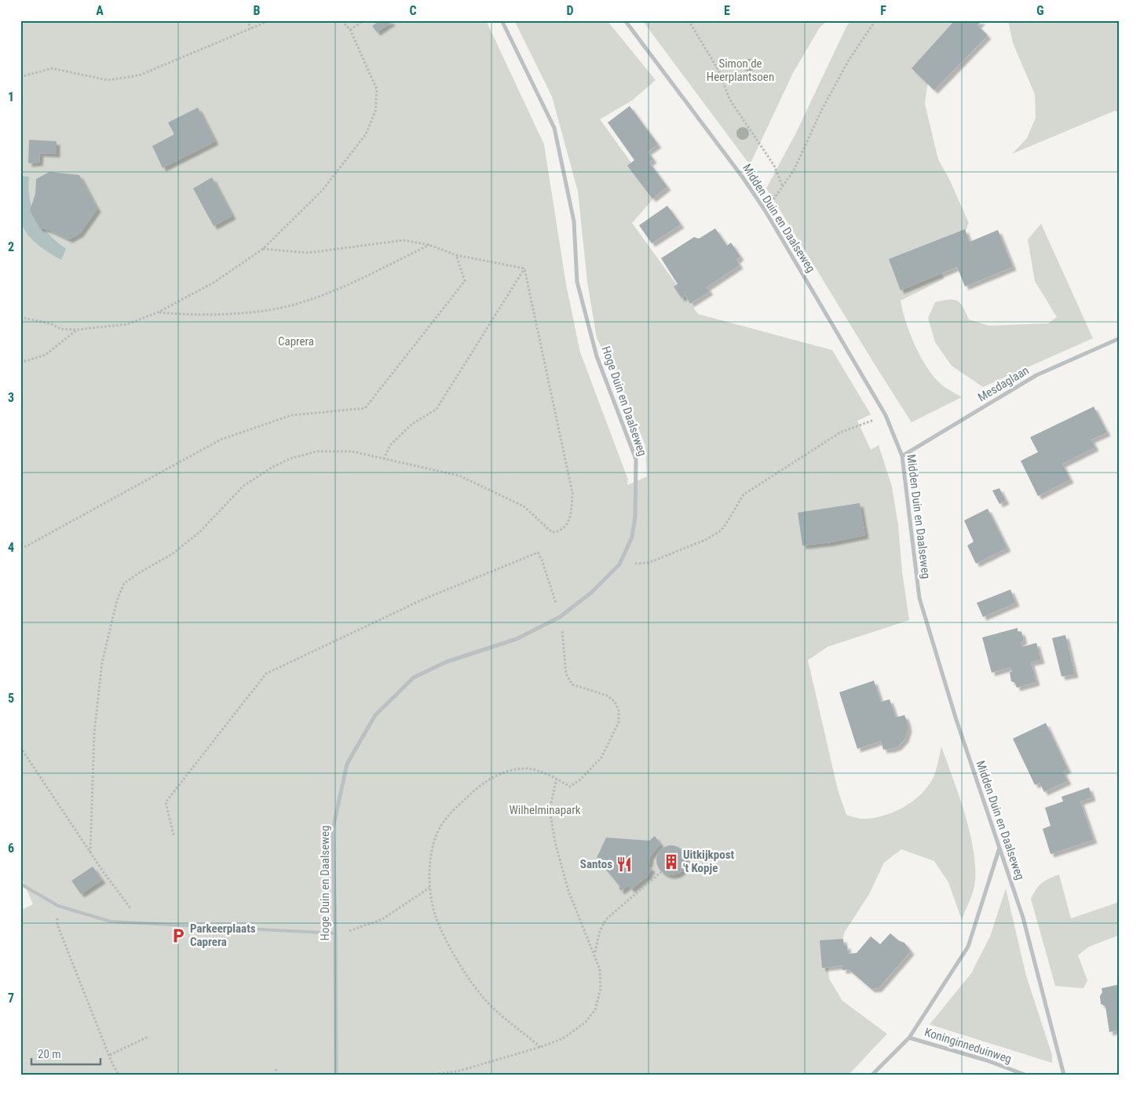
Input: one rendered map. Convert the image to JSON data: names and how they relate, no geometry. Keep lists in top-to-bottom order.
{
  "streets": {
    "street": [
      "Midden Duin en Daalseweg",
      "Mesdaglaan",
      "Hoge Duin en Daalseweg",
      "Koninginneduinweg"
    ]
  },
  "crossings": [
    ["Midden Duin en Daalseweg", "Mesdaglaan"]
  ],
  "parks": ["Simon de Heerplantsoen", "Caprera", "Wilhelminapark"],
  "places": {
    "building": ["Uitkijkpost 't Kopje"],
    "restaurant": ["Santos"],
    "parking": ["Parkeerplaats Caprera"]
  },
  "scale_bar": "20 m",
  "grid": {
    "columns": [
      "A",
      "B",
      "C",
      "D",
      "E",
      "F",
      "G"
    ],
    "rows": [
      "1",
      "2",
      "3",
      "4",
      "5",
      "6",
      "7"
    ]
  }
}
